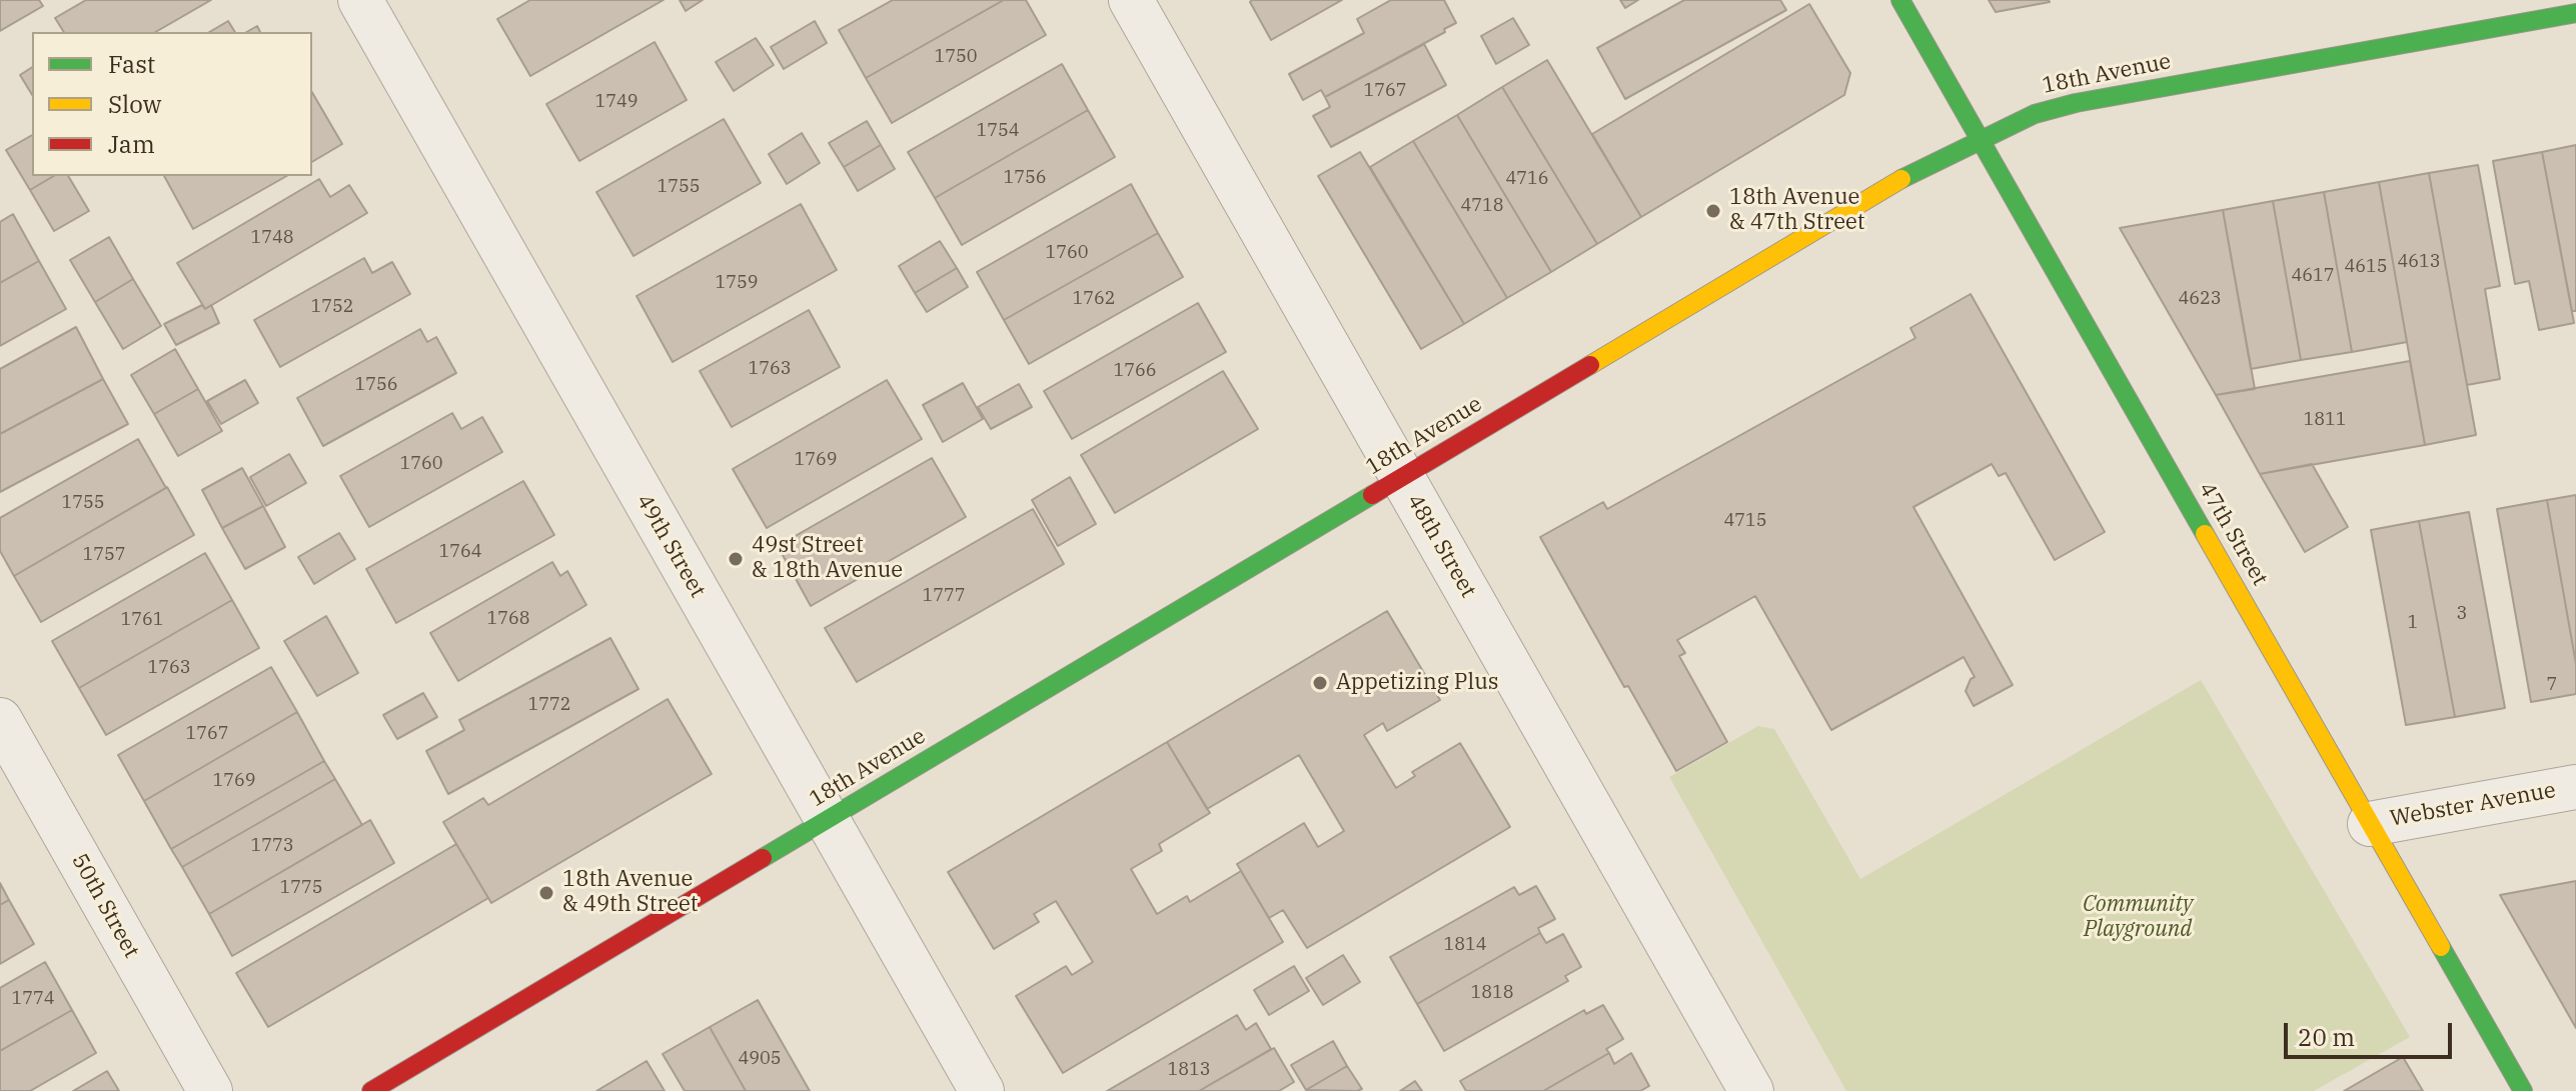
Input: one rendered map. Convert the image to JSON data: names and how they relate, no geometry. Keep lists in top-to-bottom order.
{
  "streets": {
    "street": [
      "18th Avenue",
      "47th Street",
      "49th Street",
      "48th Street",
      "Webster Avenue",
      "50th Street"
    ]
  },
  "crossings": [
    ["18th Avenue", "47th Street"],
    ["18th Avenue", "49th Street"],
    ["18th Avenue", "48th Street"],
    ["47th Street", "Webster Avenue"]
  ],
  "parks": ["Community Playground"],
  "places": [
    "18th Avenue & 47th Street",
    "49st Street & 18th Avenue",
    "Appetizing Plus",
    "18th Avenue & 49th Street"
  ],
  "house_numbers": [
    "1750",
    "1767",
    "1749",
    "1754",
    "1756",
    "4716",
    "1755",
    "4718",
    "1748",
    "1760",
    "4613",
    "4615",
    "4617",
    "1759",
    "1762",
    "4623",
    "1752",
    "1763",
    "1766",
    "1756",
    "1811",
    "1769",
    "1760",
    "1755",
    "4715",
    "1764",
    "1757",
    "1777",
    "3",
    "1768",
    "1761",
    "1",
    "1763",
    "7",
    "1772",
    "1767",
    "1769",
    "1773",
    "1775",
    "1814",
    "1818",
    "1774",
    "4905",
    "1813"
  ],
  "legend": ["Fast", "Slow", "Jam"],
  "scale_bar": "20 m"
}
